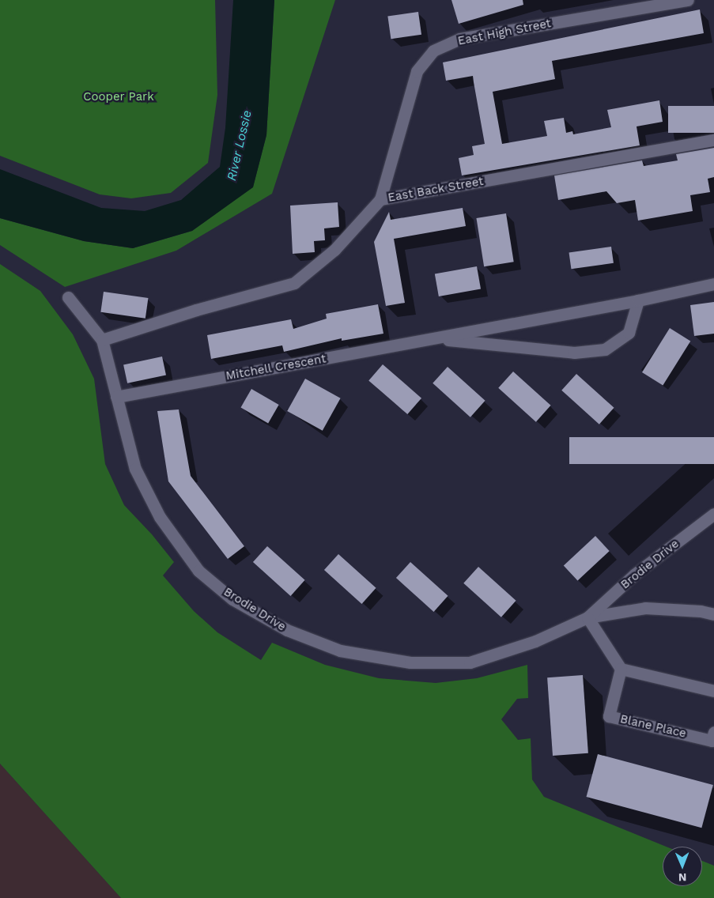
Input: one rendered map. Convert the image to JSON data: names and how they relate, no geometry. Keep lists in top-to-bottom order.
{
  "streets": {
    "street": [
      "East High Street",
      "East Back Street",
      "Mitchell Crescent",
      "Brodie Drive",
      "Blane Place"
    ]
  },
  "crossings": [
    ["East High Street", "East Back Street"],
    ["East Back Street", "Brodie Drive"],
    ["Mitchell Crescent", "Brodie Drive"]
  ],
  "water": ["River Lossie"],
  "parks": ["Cooper Park"],
  "north": "bottom"
}
